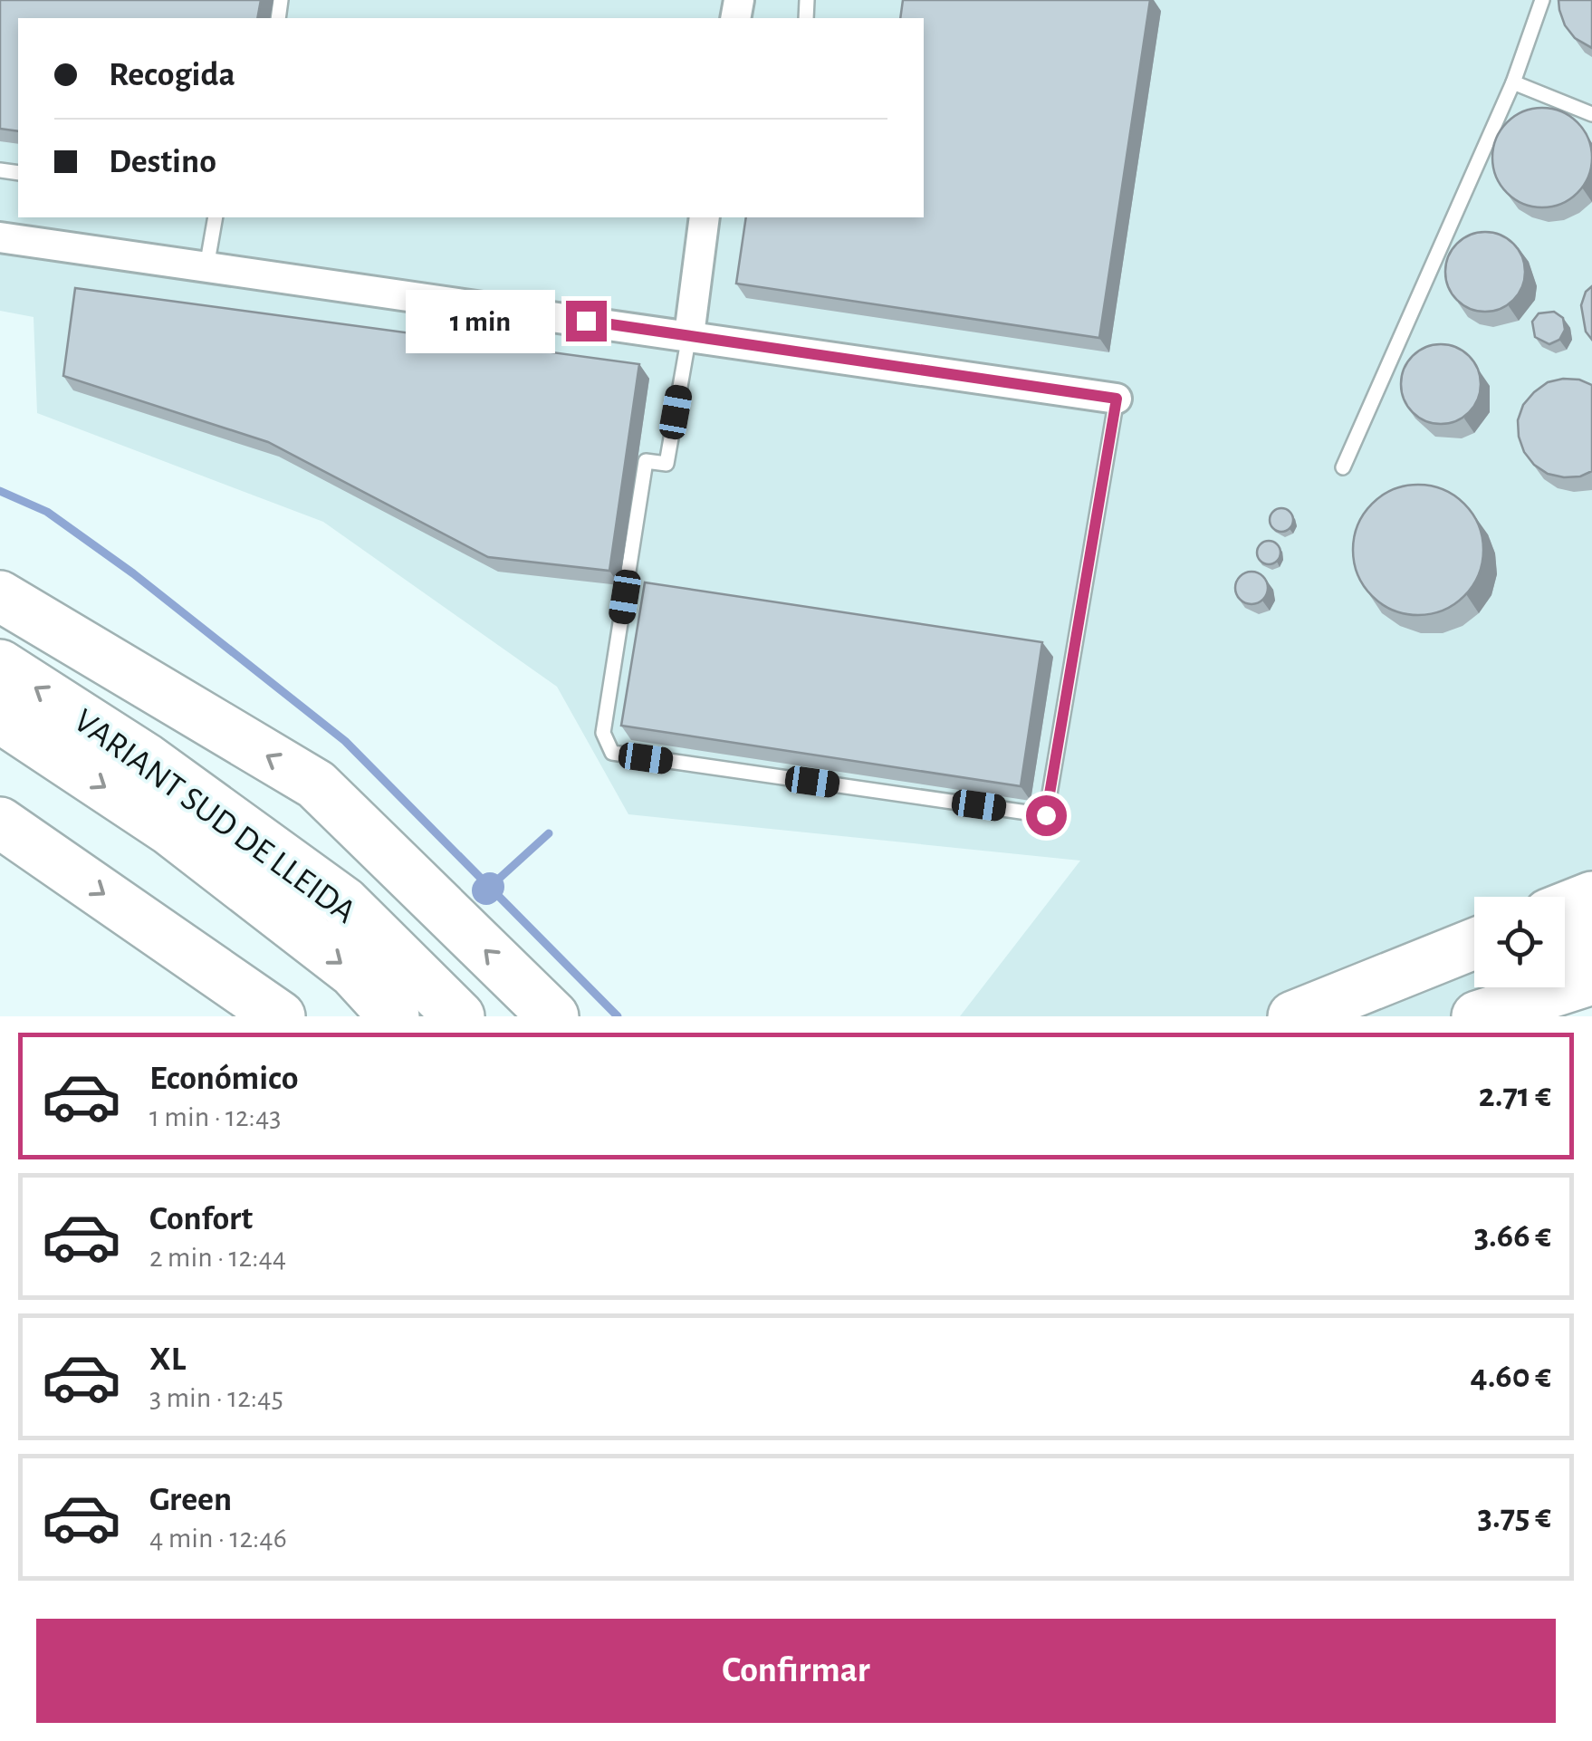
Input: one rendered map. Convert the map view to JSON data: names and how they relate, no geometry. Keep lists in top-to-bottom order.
{
  "streets": {
    "highway": ["VARIANT SUD DE LLEIDA"]
  },
  "page": {
    "banner": ["Recogida", "Destino"],
    "bubble": "1 min",
    "list": [
      {
        "name": "Económico",
        "note": "1 min · 12:43",
        "value": "2.71 €"
      },
      {
        "name": "Confort",
        "note": "2 min · 12:44",
        "value": "3.66 €"
      },
      {
        "name": "XL",
        "note": "3 min · 12:45",
        "value": "4.60 €"
      },
      {
        "name": "Green",
        "note": "4 min · 12:46",
        "value": "3.75 €"
      }
    ],
    "buttons": "Confirmar"
  }
}
